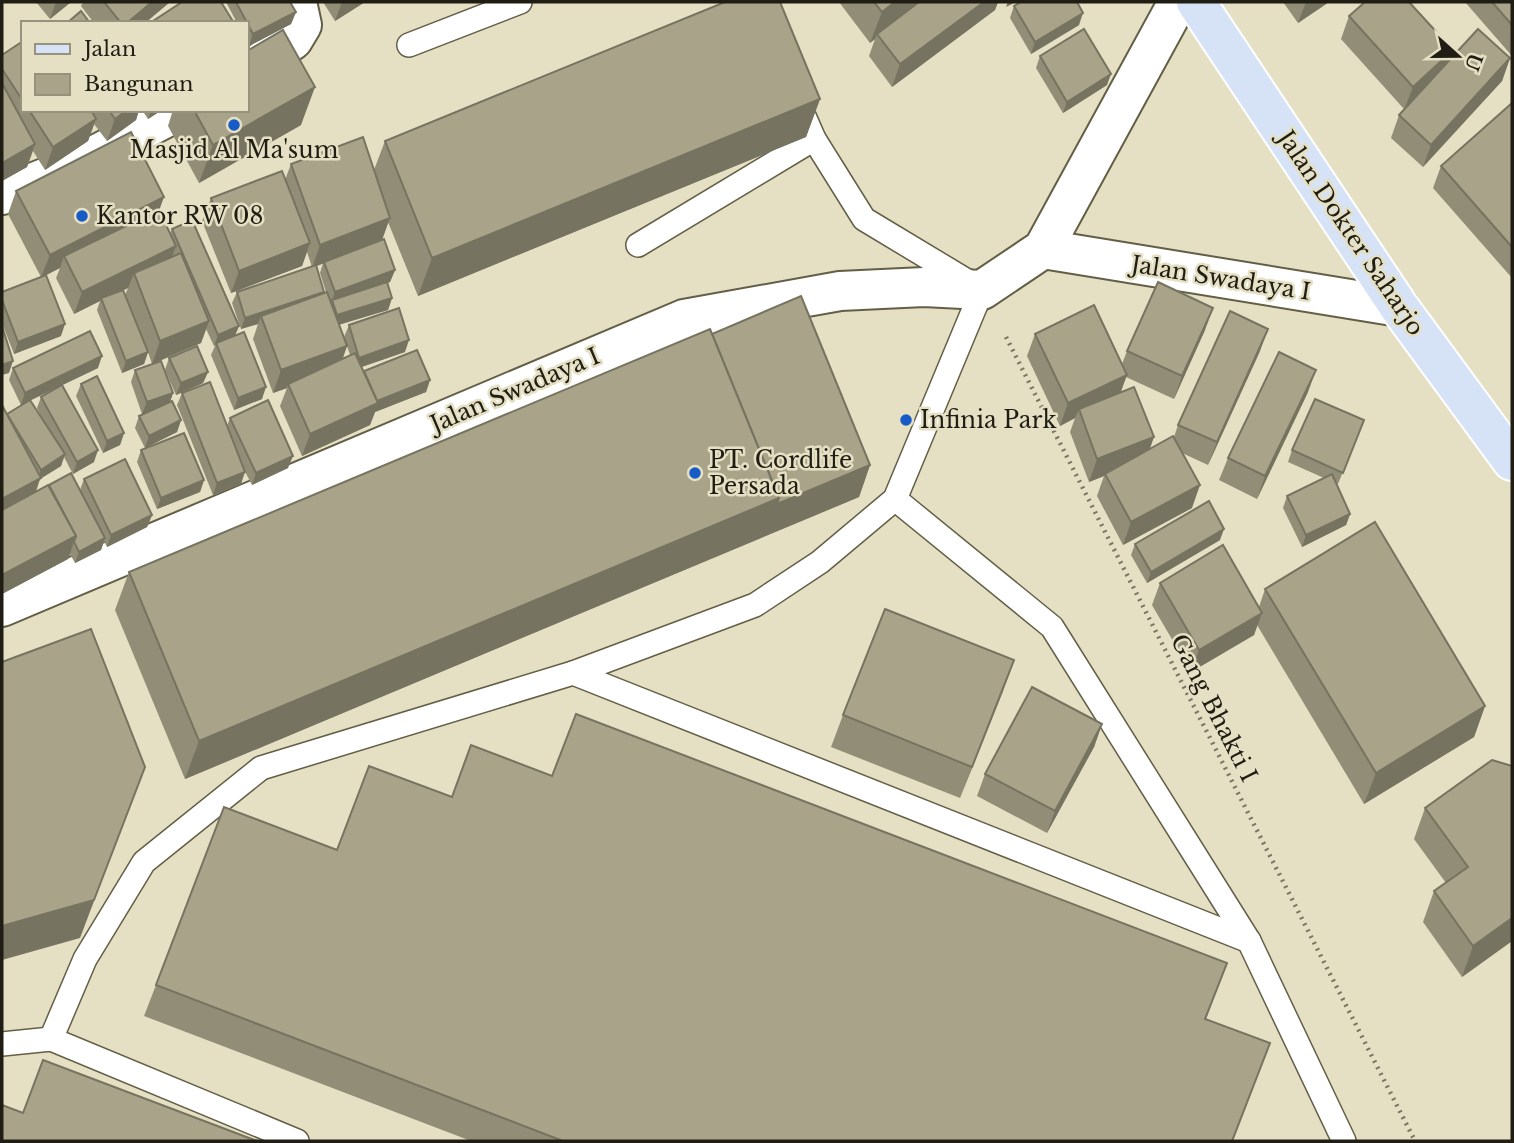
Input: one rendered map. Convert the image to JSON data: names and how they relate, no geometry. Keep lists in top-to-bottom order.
{
  "streets": {
    "main road": ["Jalan Dokter Saharjo"],
    "street": ["Jalan Swadaya I"],
    "path": ["Gang Bhakti I"]
  },
  "crossings": [
    ["Jalan Dokter Saharjo", "Jalan Swadaya I"],
    ["Jalan Swadaya I", "Gang Bhakti I"]
  ],
  "places": [
    "Masjid Al Ma'sum",
    "Kantor RW 08",
    "Infinia Park",
    "PT. Cordlife Persada"
  ],
  "legend": ["Jalan", "Bangunan"],
  "north": "right"
}
